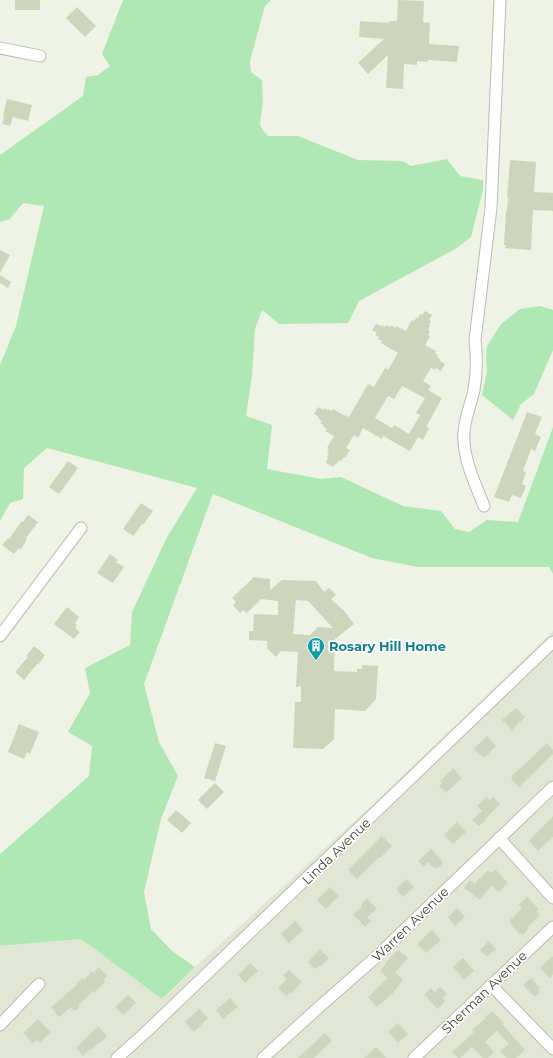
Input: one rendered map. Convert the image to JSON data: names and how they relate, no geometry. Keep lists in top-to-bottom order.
{
  "streets": {
    "street": ["Linda Avenue", "Warren Avenue", "Sherman Avenue"]
  },
  "places": {
    "building": ["Rosary Hill Home"]
  }
}
